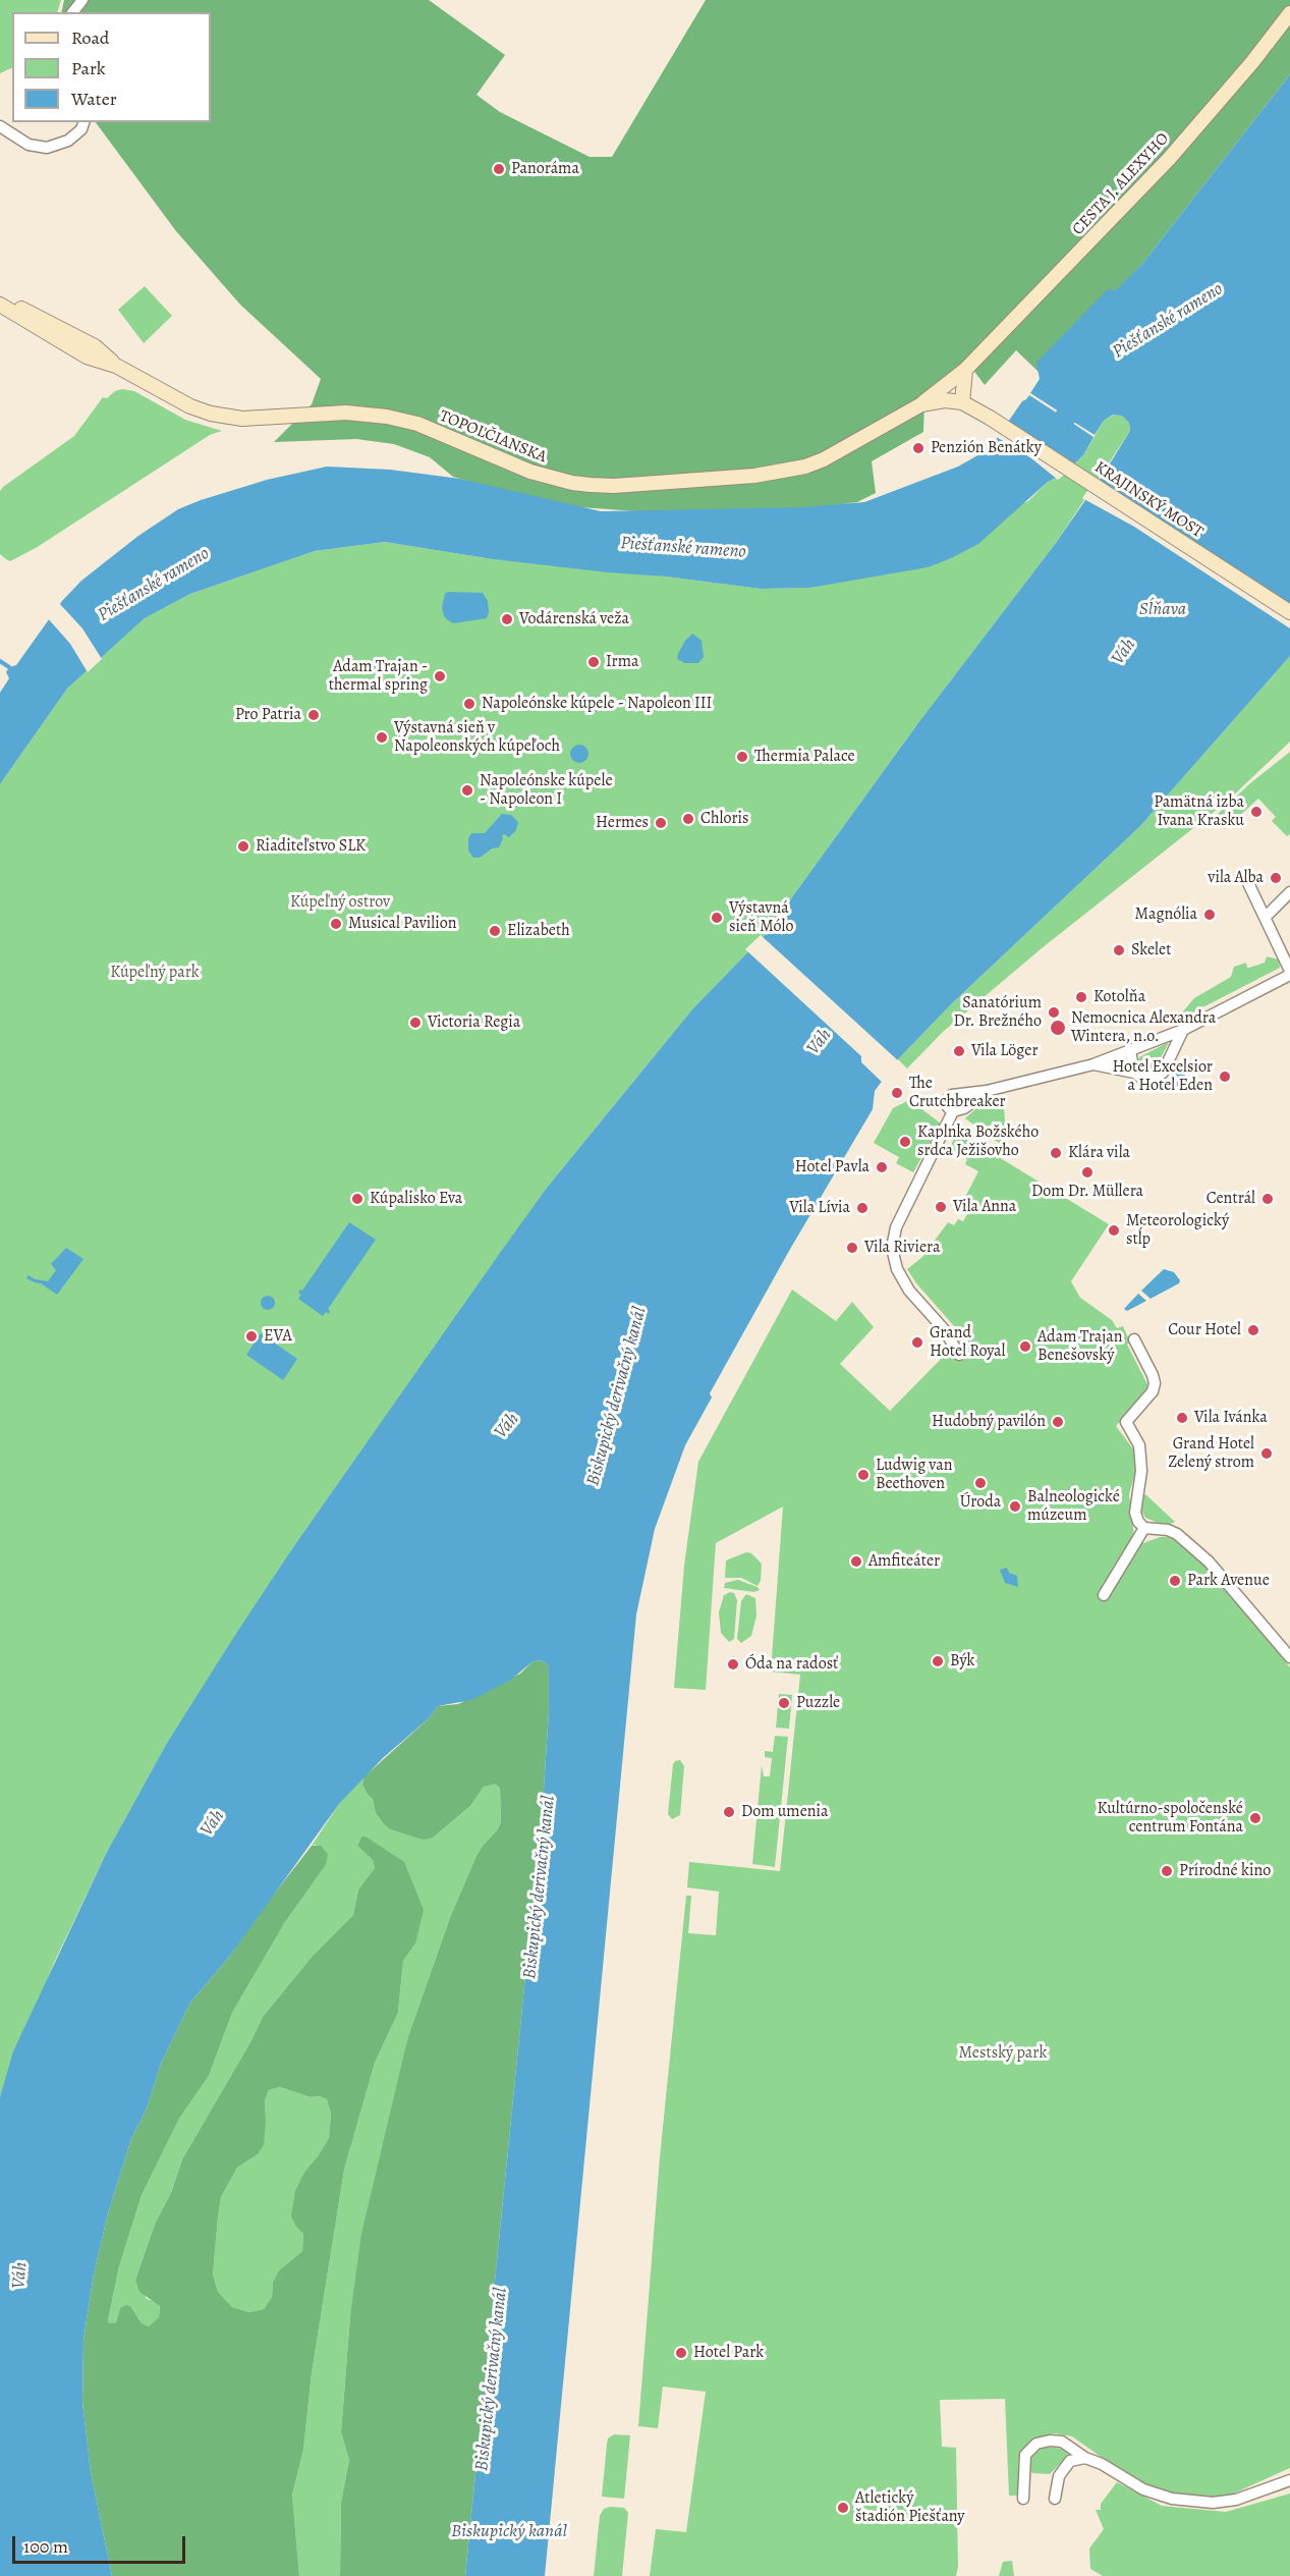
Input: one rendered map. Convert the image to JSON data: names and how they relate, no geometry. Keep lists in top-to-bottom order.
{
  "streets": {
    "main road": ["CESTA J. ALEXYHO", "TOPOĽČIANSKA", "KRAJINSKÝ MOST"]
  },
  "crossings": [
    ["CESTA J. ALEXYHO", "TOPOĽČIANSKA"],
    ["TOPOĽČIANSKA", "KRAJINSKÝ MOST"]
  ],
  "water": [
    "Piešťanské rameno",
    "Sĺňava",
    "Váh",
    "Biskupický derivačný kanál",
    "Biskupický kanál"
  ],
  "parks": ["Kúpeľný ostrov", "Kúpeľný park", "Mestský park"],
  "places": [
    "Panoráma",
    "Penzión Benátky",
    "Vodárenská veža",
    "Irma",
    "Adam Trajan - thermal spring",
    "Napoleónske kúpele - Napoleon III",
    "Pro Patria",
    "Výstavná sieň v Napoleonských kúpeľoch",
    "Thermia Palace",
    "Napoleónske kúpele - Napoleon I",
    "Pamätná izba Ivana Krasku",
    "Chloris",
    "Hermes",
    "Riaditeľstvo SLK",
    "vila Alba",
    "Magnólia",
    "Výstavná sieň Mólo",
    "Musical Pavilion",
    "Elizabeth",
    "Skelet",
    "Kotolňa",
    "Sanatórium Dr. Brežného",
    "Victoria Regia",
    "Nemocnica Alexandra Wintera, n.o.",
    "Vila Löger",
    "Hotel Excelsior a Hotel Eden",
    "The Crutchbreaker",
    "Kaplnka Božského srdca Ježišovho",
    "Klára vila",
    "Hotel Pavla",
    "Dom Dr. Müllera",
    "Kúpalisko Eva",
    "Centrál",
    "Vila Anna",
    "Vila Lívia",
    "Meteorologický stĺp",
    "Vila Riviera",
    "Cour Hotel",
    "EVA",
    "Grand Hotel Royal",
    "Adam Trajan Benešovský",
    "Vila Ivánka",
    "Hudobný pavilón",
    "Grand Hotel Zelený strom",
    "Ludwig van Beethoven",
    "Úroda",
    "Balneologické múzeum",
    "Amfiteáter",
    "Park Avenue",
    "Býk",
    "Óda na radosť",
    "Puzzle",
    "Dom umenia",
    "Kultúrno-spoločenské centrum Fontána",
    "Prírodné kino",
    "Hotel Park",
    "Atletický štadión Piešťany"
  ],
  "legend": ["Road", "Park", "Water"],
  "scale_bar": "100 m"
}
